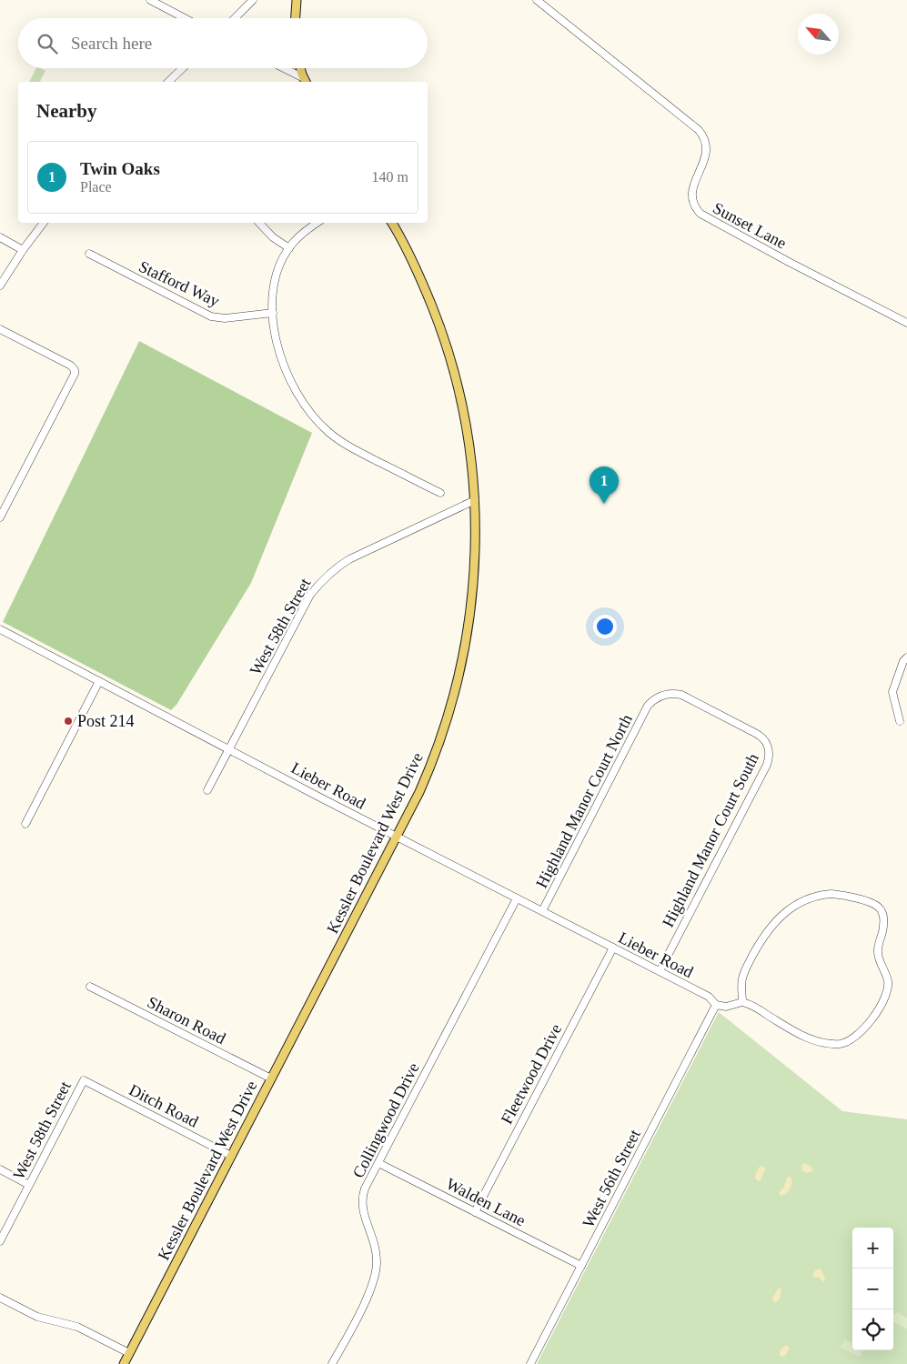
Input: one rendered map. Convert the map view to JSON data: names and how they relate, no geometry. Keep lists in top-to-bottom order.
{
  "streets": {
    "main road": ["Kessler Boulevard West Drive"],
    "street": [
      "Sunset Lane",
      "Stafford Way",
      "West 58th Street",
      "Lieber Road",
      "Highland Manor Court North",
      "Highland Manor Court South",
      "Sharon Road",
      "Fleetwood Drive",
      "Ditch Road",
      "Collingwood Drive",
      "West 56th Street",
      "Walden Lane"
    ]
  },
  "crossings": [
    ["West 58th Street", "Lieber Road"],
    ["West 58th Street", "Kessler Boulevard West Drive"],
    ["West 58th Street", "Ditch Road"],
    ["Lieber Road", "Highland Manor Court North"],
    ["Lieber Road", "Highland Manor Court South"],
    ["Lieber Road", "Kessler Boulevard West Drive"],
    ["Lieber Road", "Fleetwood Drive"],
    ["Lieber Road", "Collingwood Drive"],
    ["Lieber Road", "West 56th Street"],
    ["Highland Manor Court North", "Highland Manor Court South"],
    ["Kessler Boulevard West Drive", "Sharon Road"],
    ["Kessler Boulevard West Drive", "Ditch Road"],
    ["Fleetwood Drive", "Walden Lane"],
    ["Collingwood Drive", "Walden Lane"],
    ["West 56th Street", "Walden Lane"]
  ],
  "places": ["Post 214"],
  "north": "top left",
  "page": {
    "search": "Search here",
    "heading": "Nearby",
    "list": [
      {
        "mark": "1",
        "name": "Twin Oaks",
        "note": "Place",
        "value": "140 m"
      }
    ],
    "pins": "1",
    "map_buttons": ["+", "−"]
  }
}
